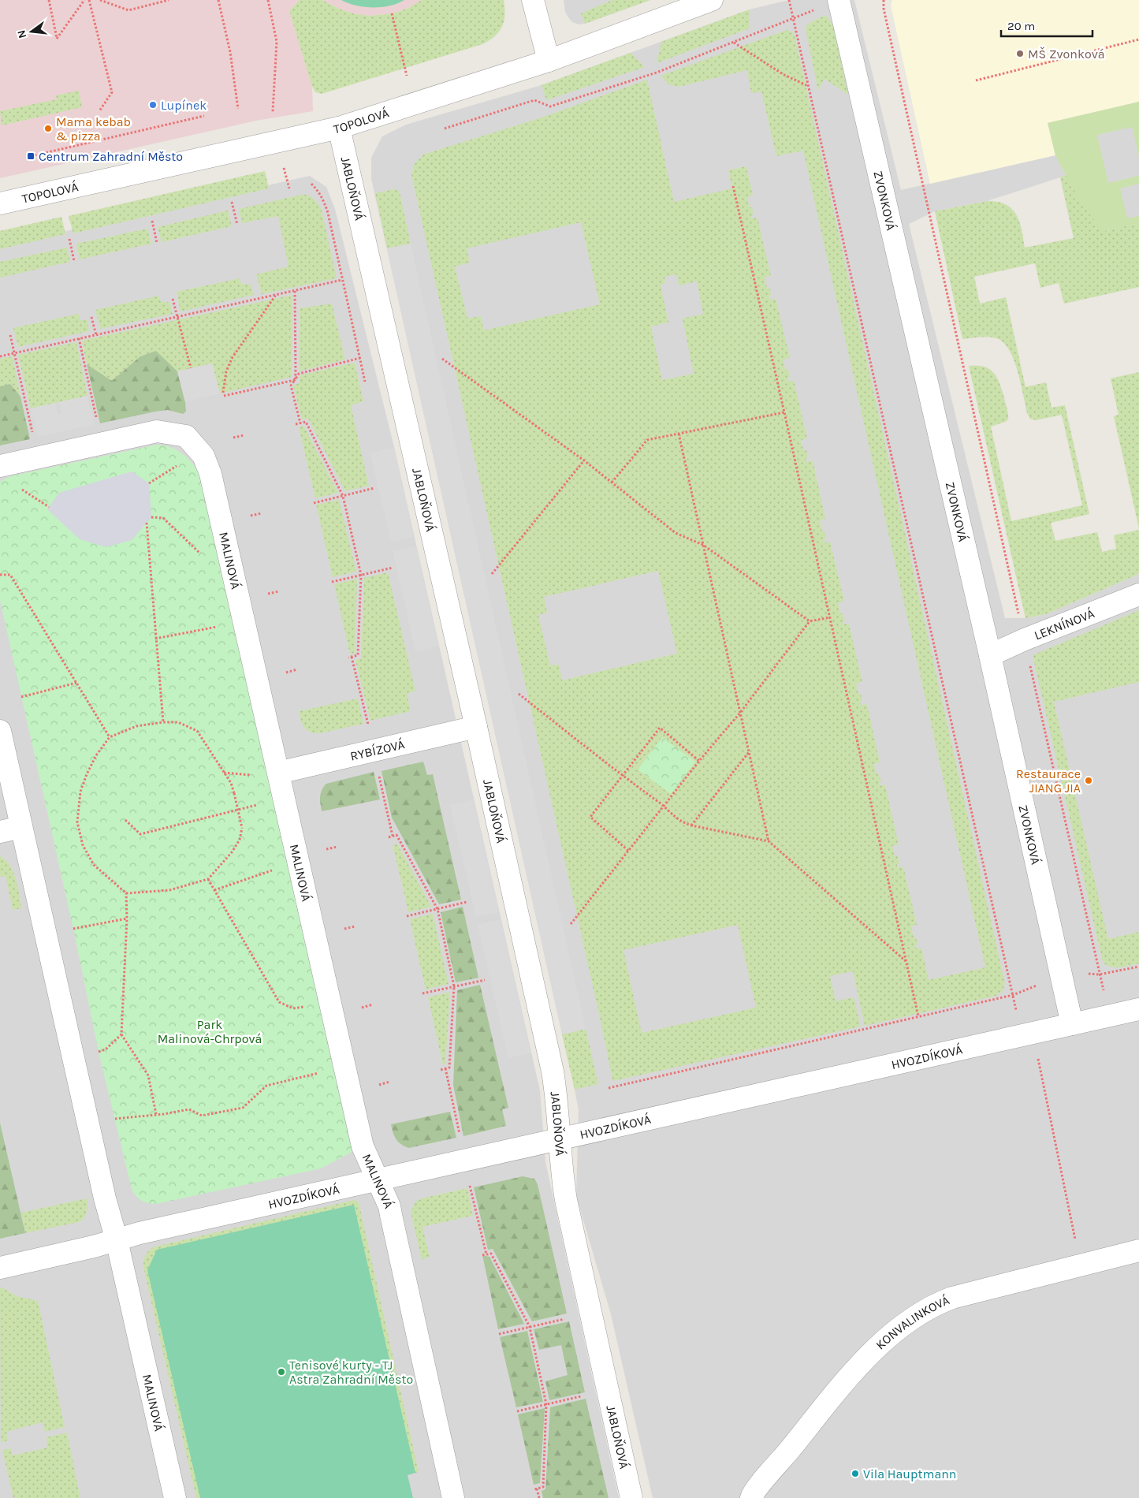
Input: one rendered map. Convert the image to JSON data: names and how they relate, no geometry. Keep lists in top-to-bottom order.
{
  "streets": {
    "street": [
      "TOPOLOVÁ",
      "JABLOŇOVÁ",
      "ZVONKOVÁ",
      "MALINOVÁ",
      "LEKNÍNOVÁ",
      "RYBÍZOVÁ",
      "HVOZDÍKOVÁ",
      "KONVALINKOVÁ"
    ]
  },
  "crossings": [
    ["TOPOLOVÁ", "JABLOŇOVÁ"],
    ["JABLOŇOVÁ", "RYBÍZOVÁ"],
    ["JABLOŇOVÁ", "HVOZDÍKOVÁ"],
    ["ZVONKOVÁ", "LEKNÍNOVÁ"],
    ["ZVONKOVÁ", "HVOZDÍKOVÁ"],
    ["MALINOVÁ", "RYBÍZOVÁ"],
    ["MALINOVÁ", "HVOZDÍKOVÁ"]
  ],
  "parks": ["Park Malinová-Chrpová"],
  "places": {
    "other": [
      "MŠ Zvonková",
      "Lupínek",
      "Mama kebab & pizza",
      "Restaurace JIANG JIA",
      "Tenisové kurty - TJ Astra Zahradní Město",
      "Vila Hauptmann"
    ],
    "transit": ["Centrum Zahradní Město"]
  },
  "scale_bar": "20 m",
  "north": "left"
}
